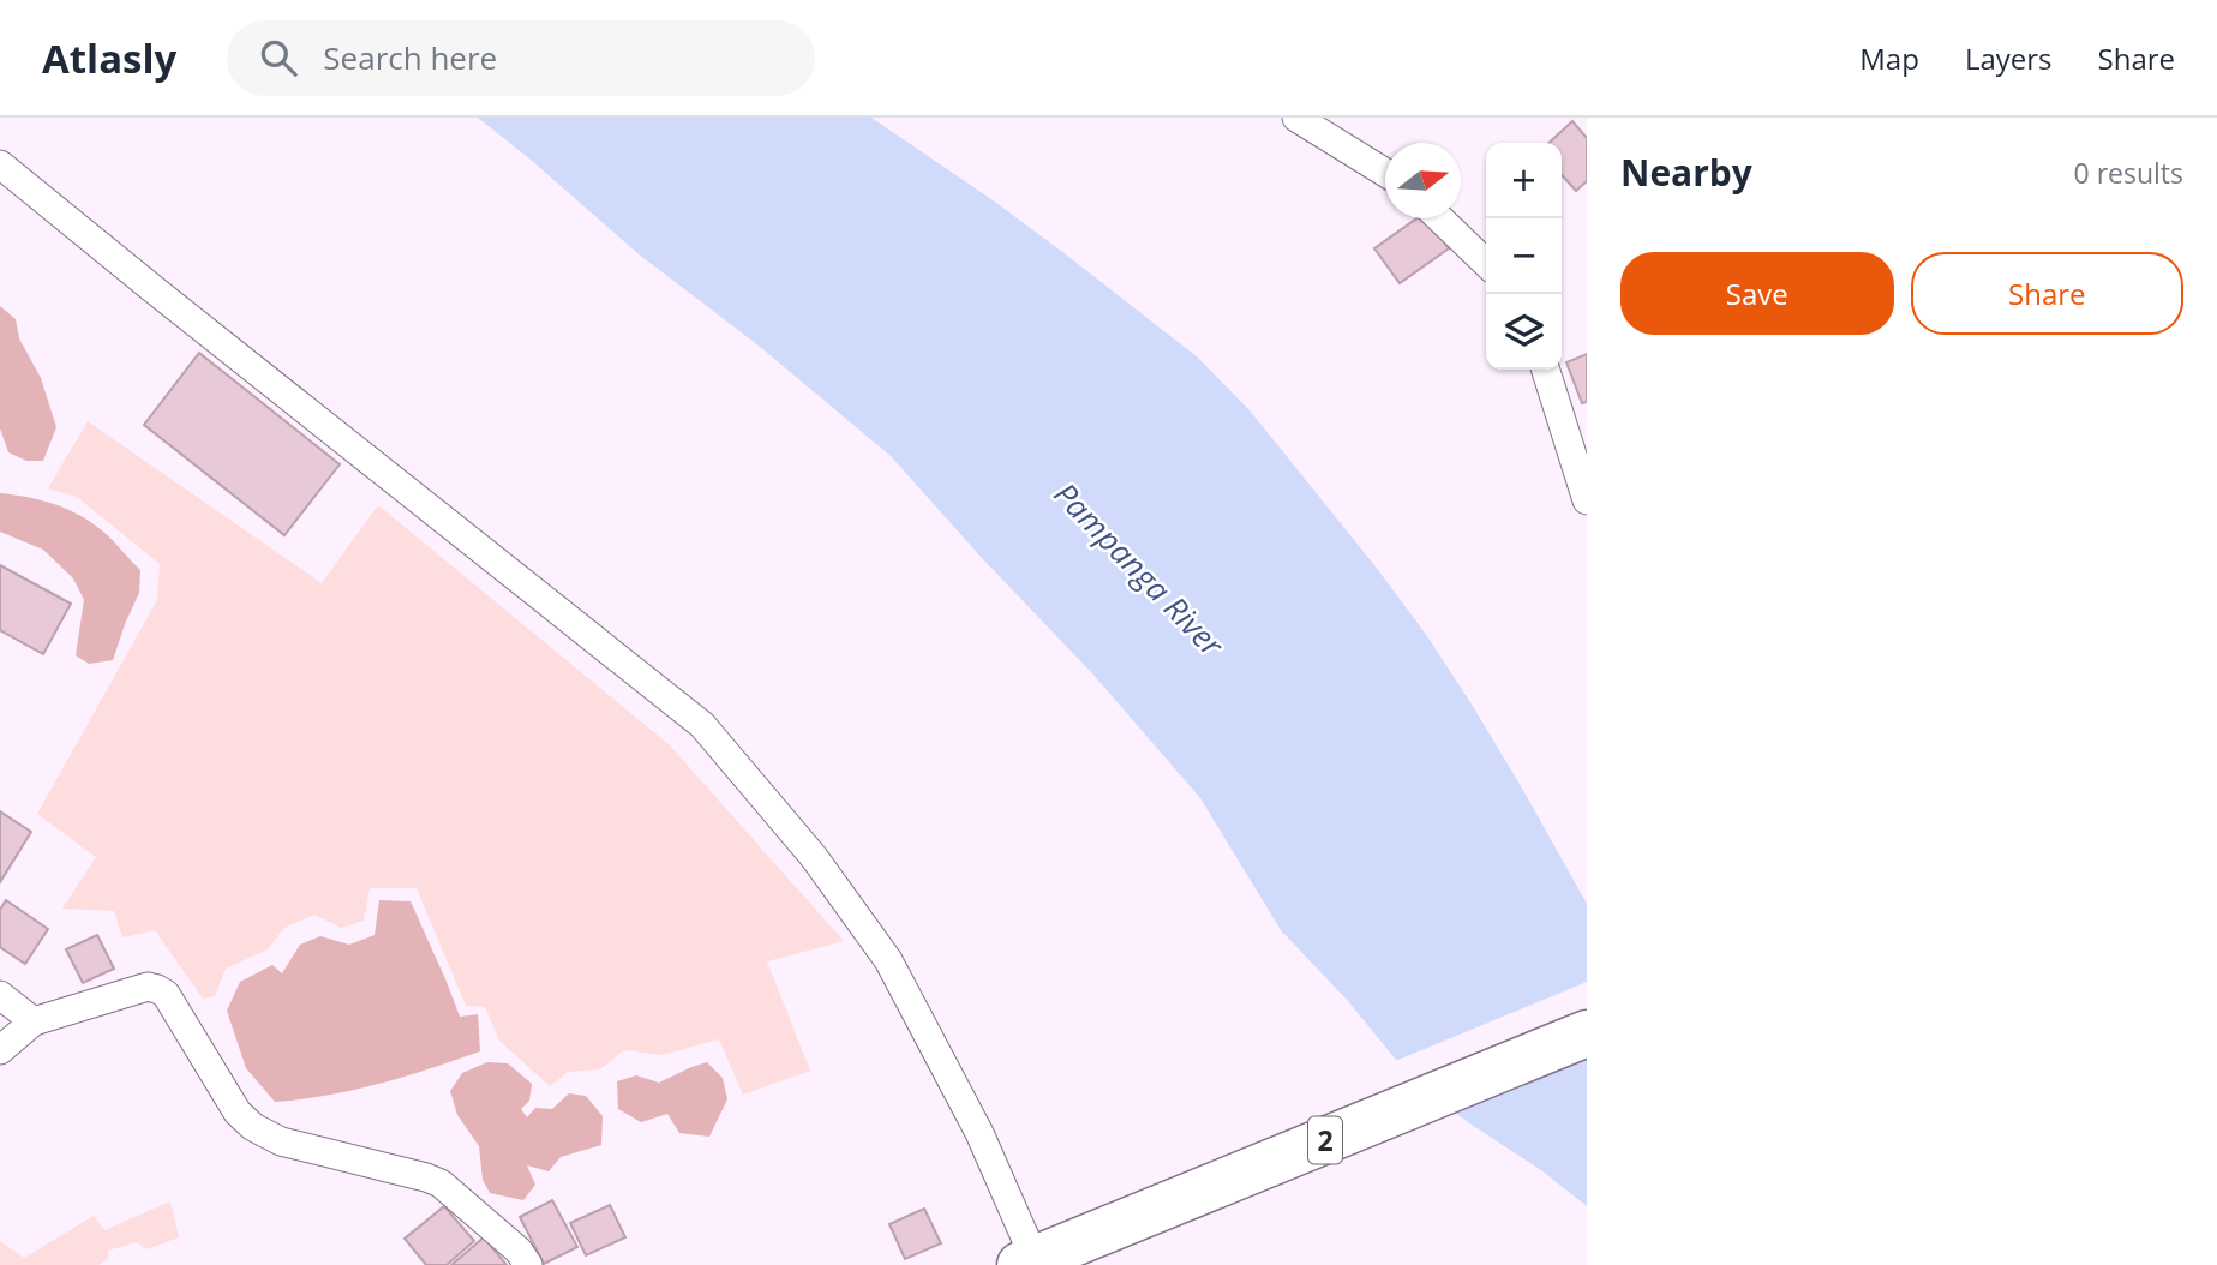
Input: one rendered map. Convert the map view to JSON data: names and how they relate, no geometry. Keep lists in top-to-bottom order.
{
  "streets": {
    "highway": ["2"]
  },
  "water": ["Pampanga River"],
  "north": "right",
  "page": {
    "header": "Atlasly",
    "search": "Search here",
    "nav": ["Map", "Layers", "Share"],
    "heading": ["Nearby", "0 results"],
    "map_buttons": ["+", "−"],
    "buttons": ["Save", "Share"]
  }
}
